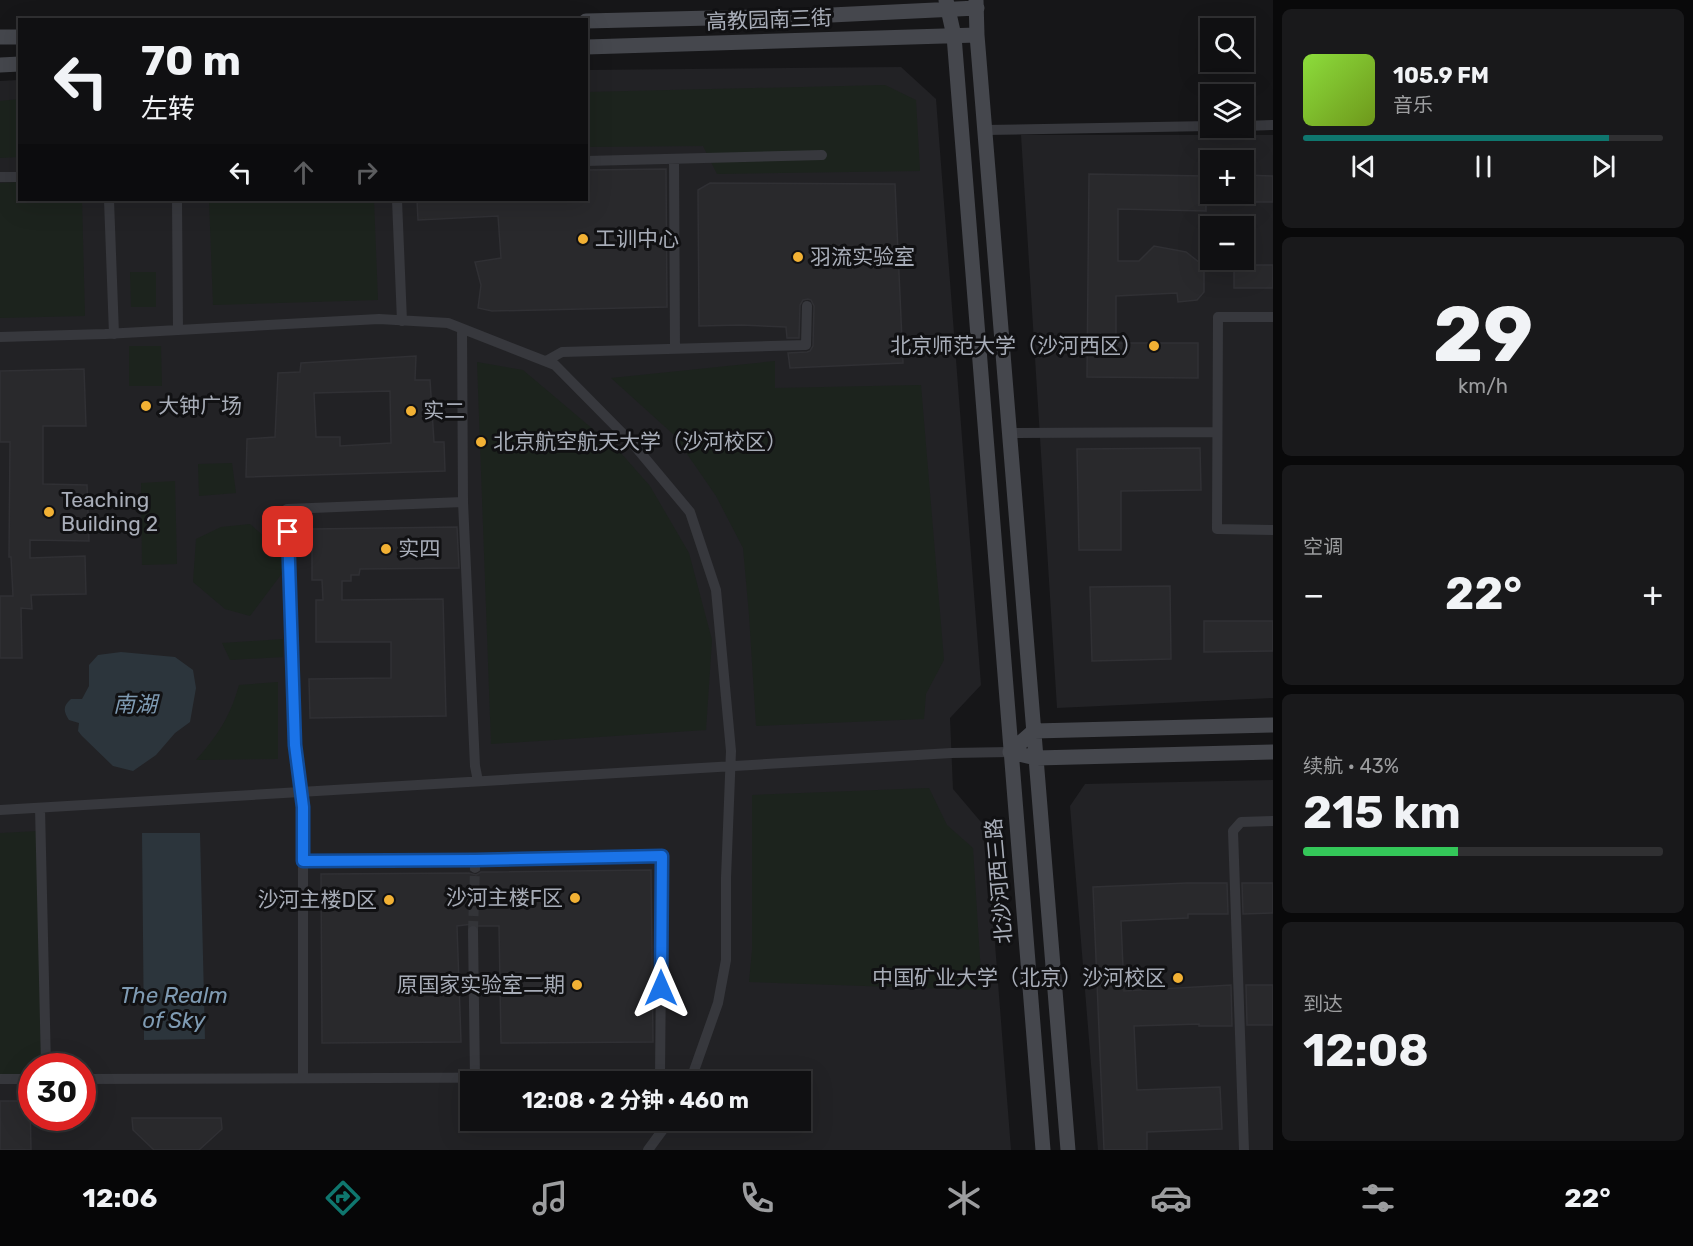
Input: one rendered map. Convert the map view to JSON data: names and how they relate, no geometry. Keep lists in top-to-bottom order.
{
  "streets": {
    "street": ["高教园南三街", "北沙河西三路"]
  },
  "crossings": [
    ["高教园南三街", "北沙河西三路"]
  ],
  "water": ["南湖", "The Realm of Sky"],
  "places": [
    "工训中心",
    "羽流实验室",
    "北京师范大学（沙河西区）",
    "大钟广场",
    "实二",
    "北京航空航天大学（沙河校区）",
    "Teaching Building 2",
    "实四",
    "沙河主楼F区",
    "沙河主楼D区",
    "中国矿业大学（北京）沙河校区",
    "原国家实验室二期"
  ],
  "page": {
    "map_buttons": ["+", "−"],
    "turn": ["70 m", "左转"],
    "song": ["105.9 FM", "音乐"],
    "tile": [
      ["29", "km/h"],
      "空调",
      ["续航 · 43%", "215 km"],
      ["到达", "12:08"]
    ],
    "heat": ["−", "22°", "+"],
    "limit": "30",
    "trip": "12:08 · 2 分钟 · 460 m",
    "tabs": ["12:06", "22°"]
  }
}
